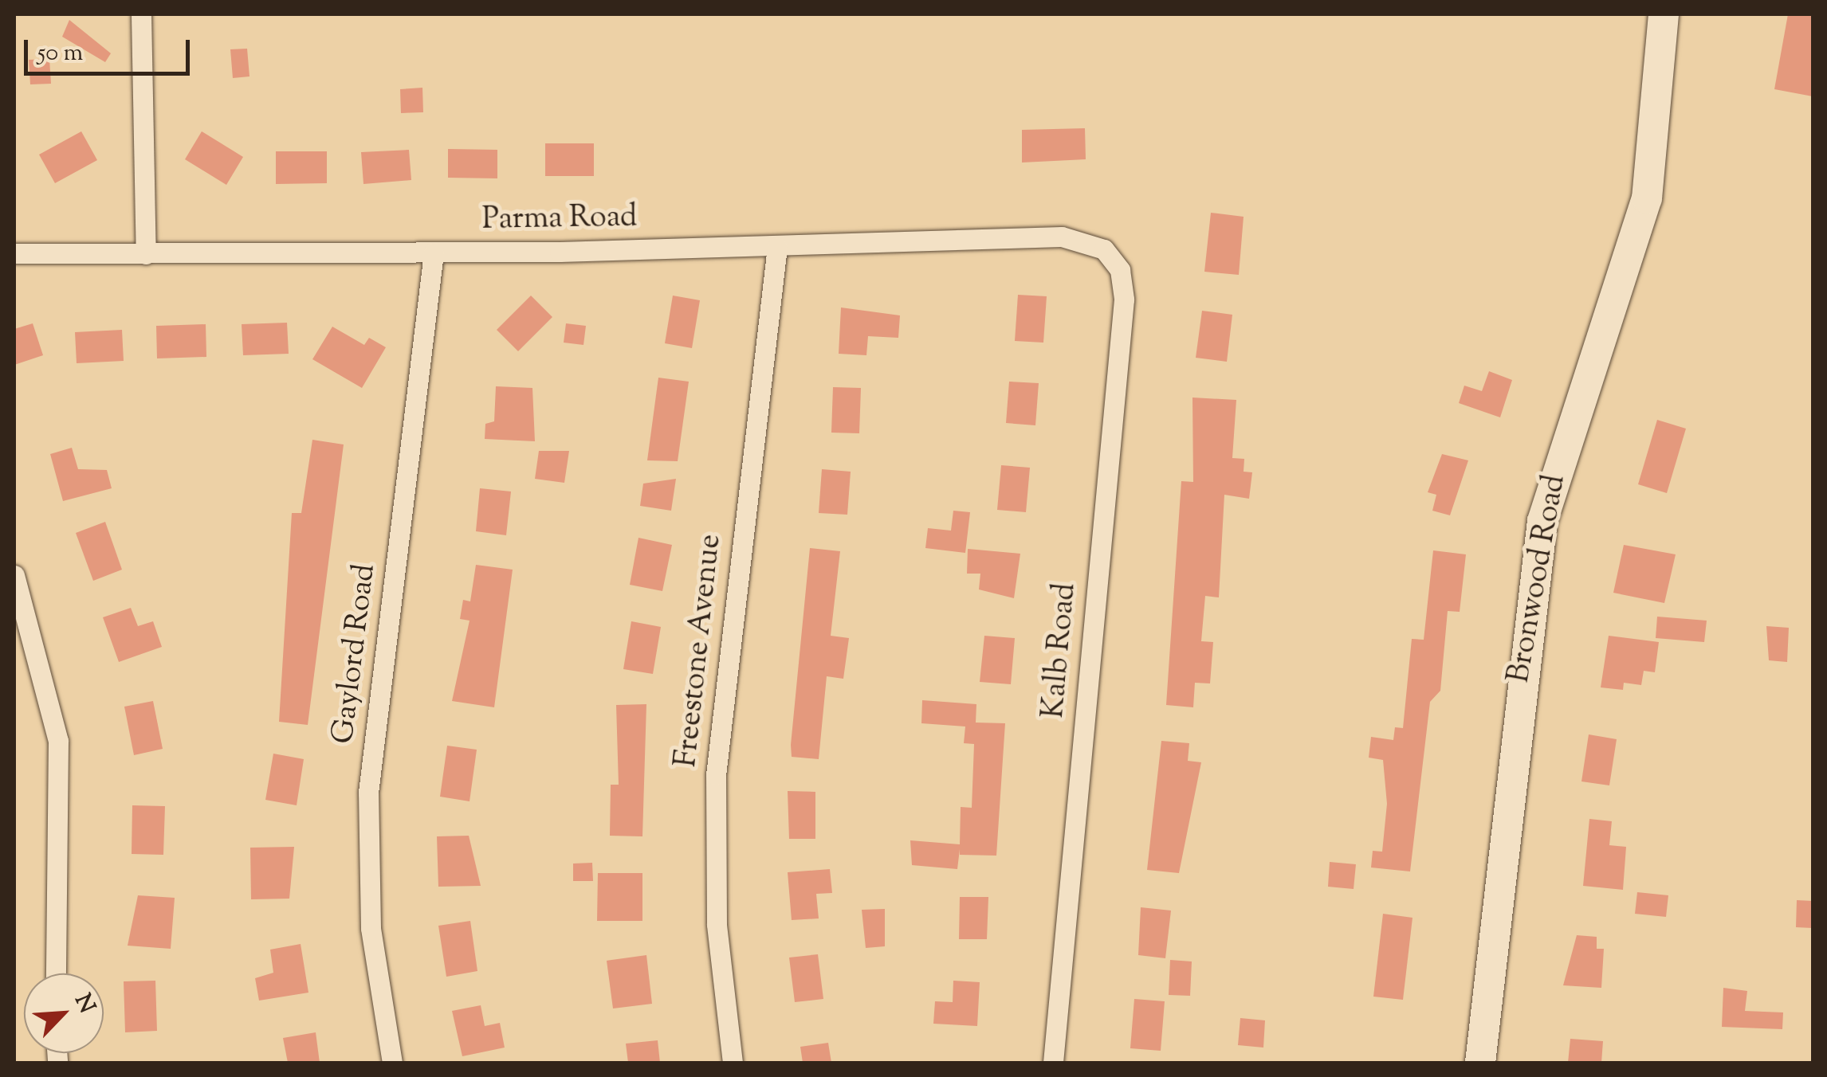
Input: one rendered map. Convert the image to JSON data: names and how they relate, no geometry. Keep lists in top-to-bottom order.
{
  "streets": {
    "street": [
      "Parma Road",
      "Bronwood Road",
      "Freestone Avenue",
      "Kalb Road",
      "Gaylord Road"
    ]
  },
  "crossings": [
    ["Parma Road", "Freestone Avenue"],
    ["Parma Road", "Kalb Road"],
    ["Parma Road", "Gaylord Road"]
  ],
  "scale_bar": "50 m",
  "north": "top right"
}
